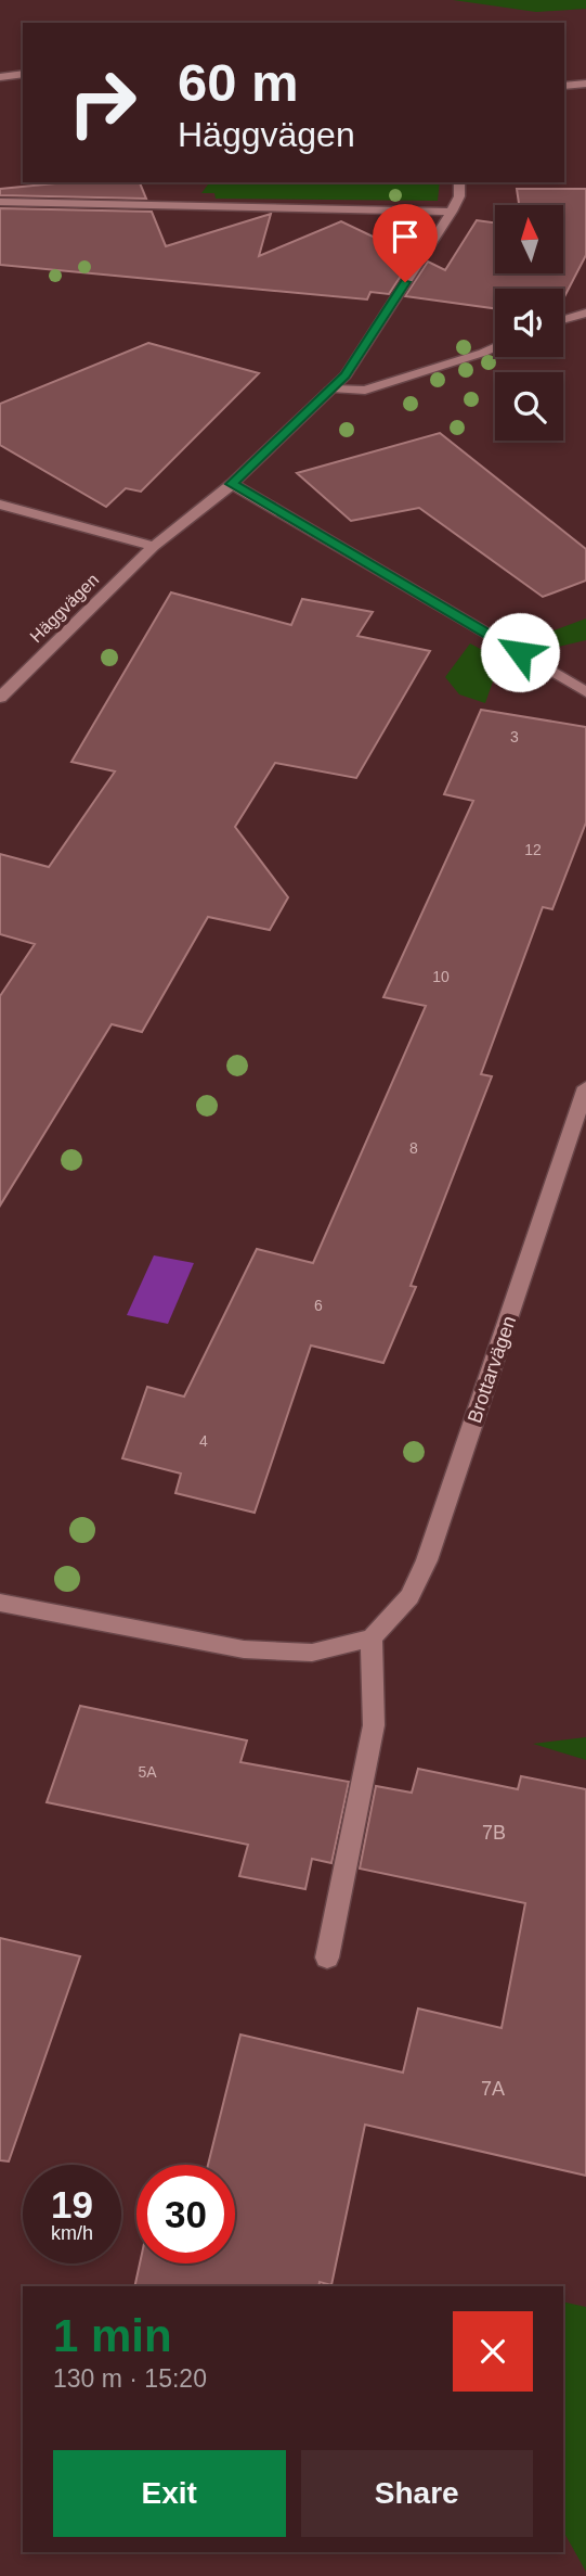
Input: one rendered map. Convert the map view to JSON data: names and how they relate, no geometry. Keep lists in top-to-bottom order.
{
  "streets": {
    "street": ["Häggvägen", "Brottarvägen"]
  },
  "house_numbers": [
    "3",
    "12",
    "10",
    "8",
    "6",
    "4",
    "5A",
    "7B",
    "7A"
  ],
  "north": "top",
  "page": {
    "turn": ["60 m", "Häggvägen"],
    "speed": "19 km/h",
    "limit": "30",
    "heading": ["1 min", "130 m · 15:20"],
    "buttons": ["Exit", "Share"]
  }
}
